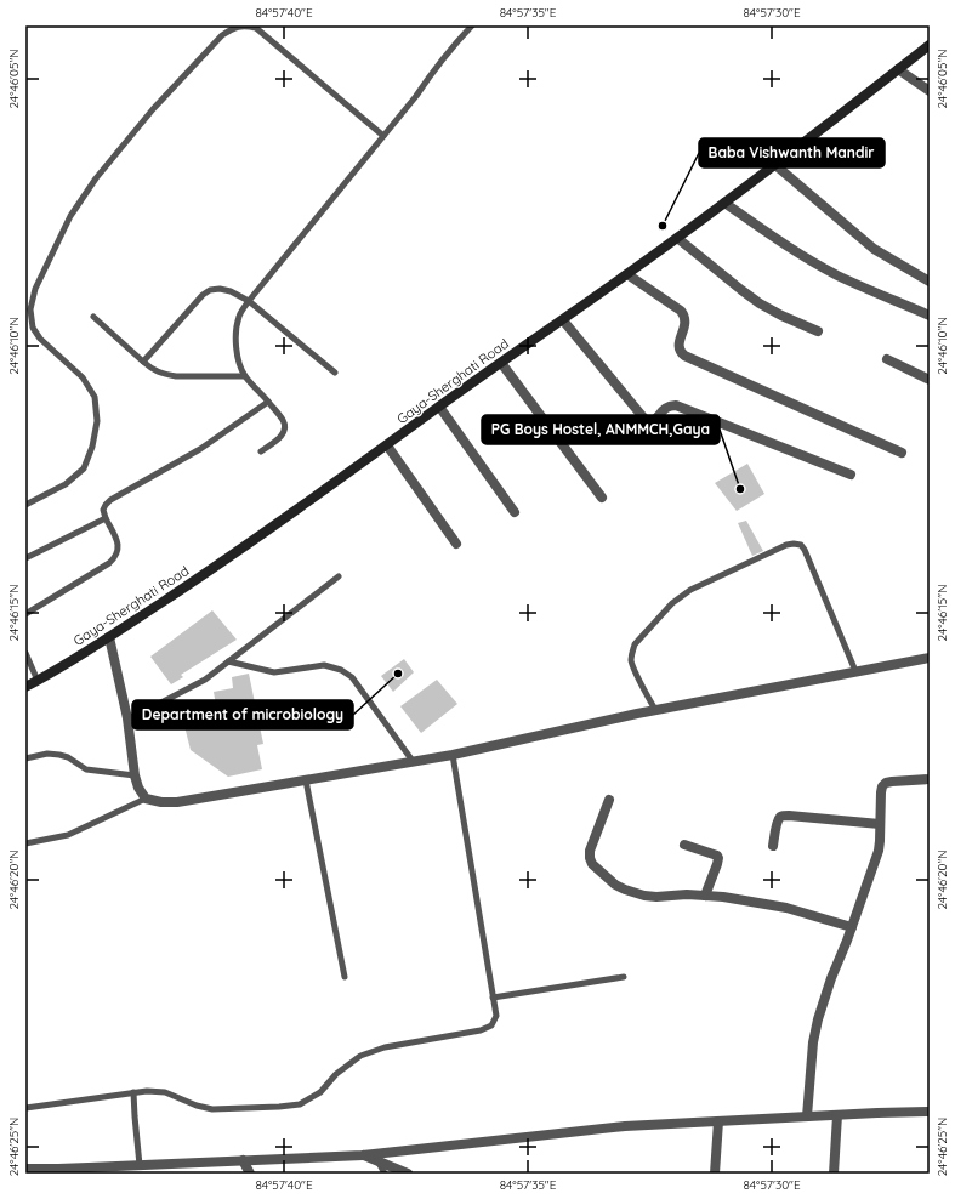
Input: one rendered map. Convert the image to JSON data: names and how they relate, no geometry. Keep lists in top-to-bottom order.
{
  "streets": {
    "main road": ["Gaya-Sherghati Road"]
  },
  "places": ["Baba Vishwanth Mandir", "PG Boys Hostel, ANMMCH,Gaya", "Department of microbiology"],
  "coordinates": [
    "84°57'40\"E",
    "84°57'35\"E",
    "84°57'30\"E",
    "24°46'05\"N",
    "24°46'10\"N",
    "24°46'15\"N",
    "24°46'20\"N",
    "24°46'25\"N"
  ]
}
